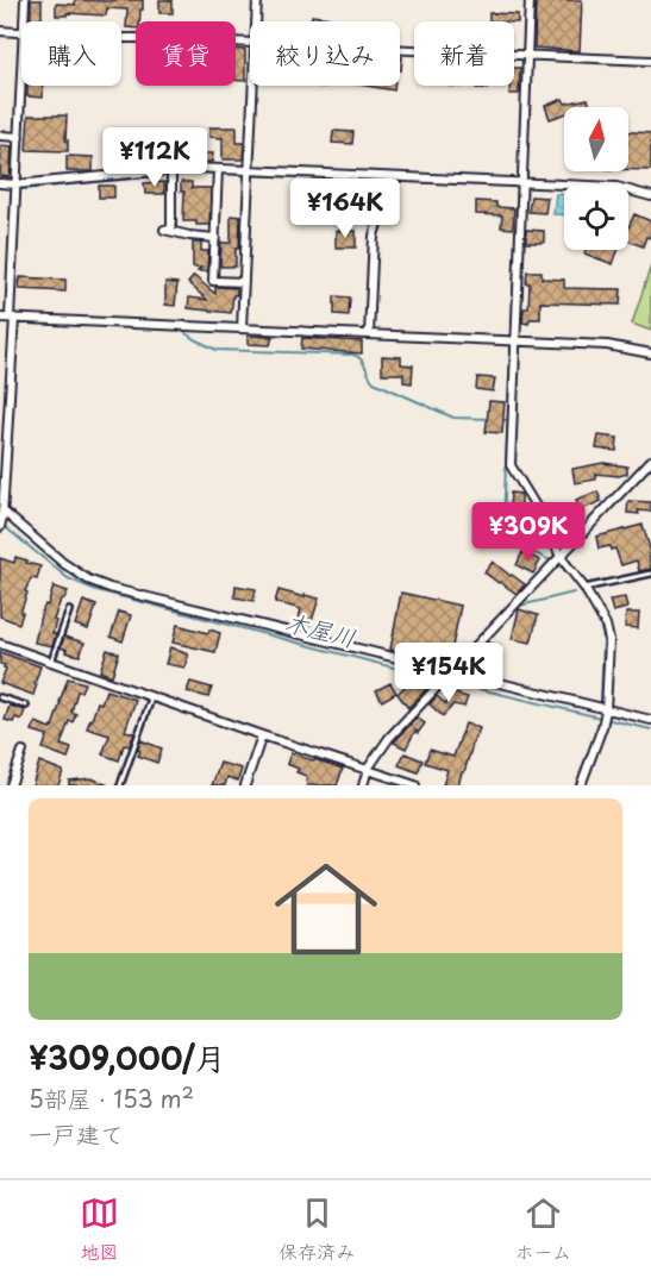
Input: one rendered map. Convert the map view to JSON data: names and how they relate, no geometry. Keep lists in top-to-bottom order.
{
  "water": ["木屋川"],
  "north": "top",
  "page": {
    "chip": [
      "購入",
      "賃貸",
      "絞り込み",
      "新着"
    ],
    "price": [
      "¥112K",
      "¥164K",
      "¥309K",
      "¥154K"
    ],
    "list": [
      {
        "name": "¥309,000/月",
        "note": "5部屋 · 153 m² · 一戸建て"
      }
    ],
    "tabs": ["地図", "保存済み", "ホーム"]
  }
}
